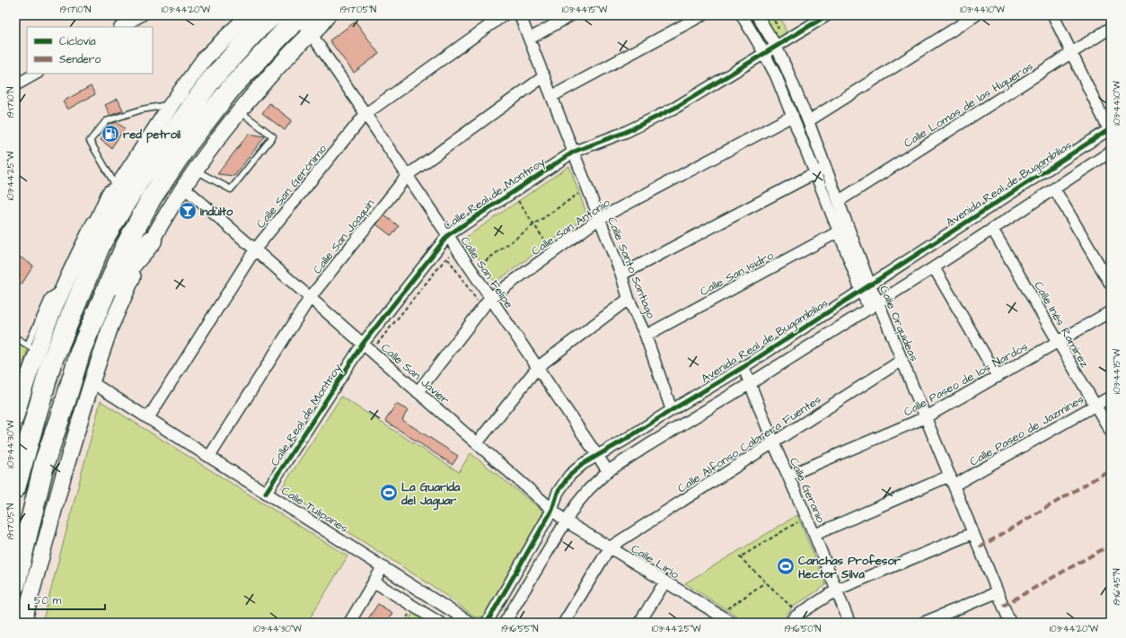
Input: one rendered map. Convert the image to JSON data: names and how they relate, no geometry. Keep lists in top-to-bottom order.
{
  "streets": {
    "street": [
      "Calle Lomas de las Higueras",
      "Avenida Real de Bugambilias",
      "Calle San Gerónimo",
      "Calle Real de Montroy",
      "Calle San Antonio",
      "Calle San Joaquín",
      "Calle Santo Santiago",
      "Calle San Felipe",
      "Calle San Isidro",
      "Calle Orquideas",
      "Calle Inés Ramírez",
      "Calle San Javier",
      "Calle Paseo de los Nardos",
      "Calle Paseo de Jazmines",
      "Calle Alfonso Cabrera Fuentes",
      "Calle Geranio",
      "Calle Tulipanes",
      "Calle Lirio"
    ]
  },
  "crossings": [
    ["Calle Lomas de las Higueras", "Calle Orquideas"],
    ["Avenida Real de Bugambilias", "Calle Santo Santiago"],
    ["Avenida Real de Bugambilias", "Calle San Felipe"],
    ["Avenida Real de Bugambilias", "Calle Orquideas"],
    ["Avenida Real de Bugambilias", "Calle San Javier"],
    ["Avenida Real de Bugambilias", "Calle Geranio"],
    ["Calle San Gerónimo", "Calle San Felipe"],
    ["Calle San Gerónimo", "Calle San Javier"],
    ["Calle San Gerónimo", "Calle Tulipanes"],
    ["Calle Real de Montroy", "Calle Santo Santiago"],
    ["Calle Real de Montroy", "Calle San Felipe"],
    ["Calle Real de Montroy", "Calle Orquideas"],
    ["Calle Real de Montroy", "Calle San Javier"],
    ["Calle Real de Montroy", "Calle Tulipanes"],
    ["Calle San Antonio", "Calle Santo Santiago"],
    ["Calle San Antonio", "Calle San Felipe"],
    ["Calle San Antonio", "Calle Orquideas"],
    ["Calle San Antonio", "Calle San Javier"],
    ["Calle San Joaquín", "Calle Santo Santiago"],
    ["Calle San Joaquín", "Calle San Felipe"],
    ["Calle San Joaquín", "Calle San Javier"],
    ["Calle San Joaquín", "Calle Tulipanes"],
    ["Calle Santo Santiago", "Calle San Isidro"],
    ["Calle San Isidro", "Calle Orquideas"],
    ["Calle Orquideas", "Calle Paseo de los Nardos"],
    ["Calle Orquideas", "Calle Paseo de Jazmines"],
    ["Calle Orquideas", "Calle Alfonso Cabrera Fuentes"],
    ["Calle Inés Ramírez", "Calle Paseo de los Nardos"],
    ["Calle Inés Ramírez", "Calle Paseo de Jazmines"],
    ["Calle San Javier", "Calle Lirio"],
    ["Calle Paseo de los Nardos", "Calle Geranio"],
    ["Calle Alfonso Cabrera Fuentes", "Calle Geranio"],
    ["Calle Alfonso Cabrera Fuentes", "Calle Lirio"]
  ],
  "places": {
    "fuel station": ["red petroil"],
    "bar": ["Indulto"],
    "sports": ["La Guarida del Jaguar", "Canchas Profesor Hector Silva"]
  },
  "legend": ["Ciclovía", "Sendero"],
  "scale_bar": "50 m",
  "coordinates": [
    "19°17'10\"N",
    "103°44'20\"W",
    "19°17'05\"N",
    "103°44'15\"W",
    "103°44'10\"W",
    "103°44'25\"W",
    "103°44'30\"W",
    "19°16'45\"N",
    "19°16'55\"N",
    "19°16'50\"N"
  ]
}
